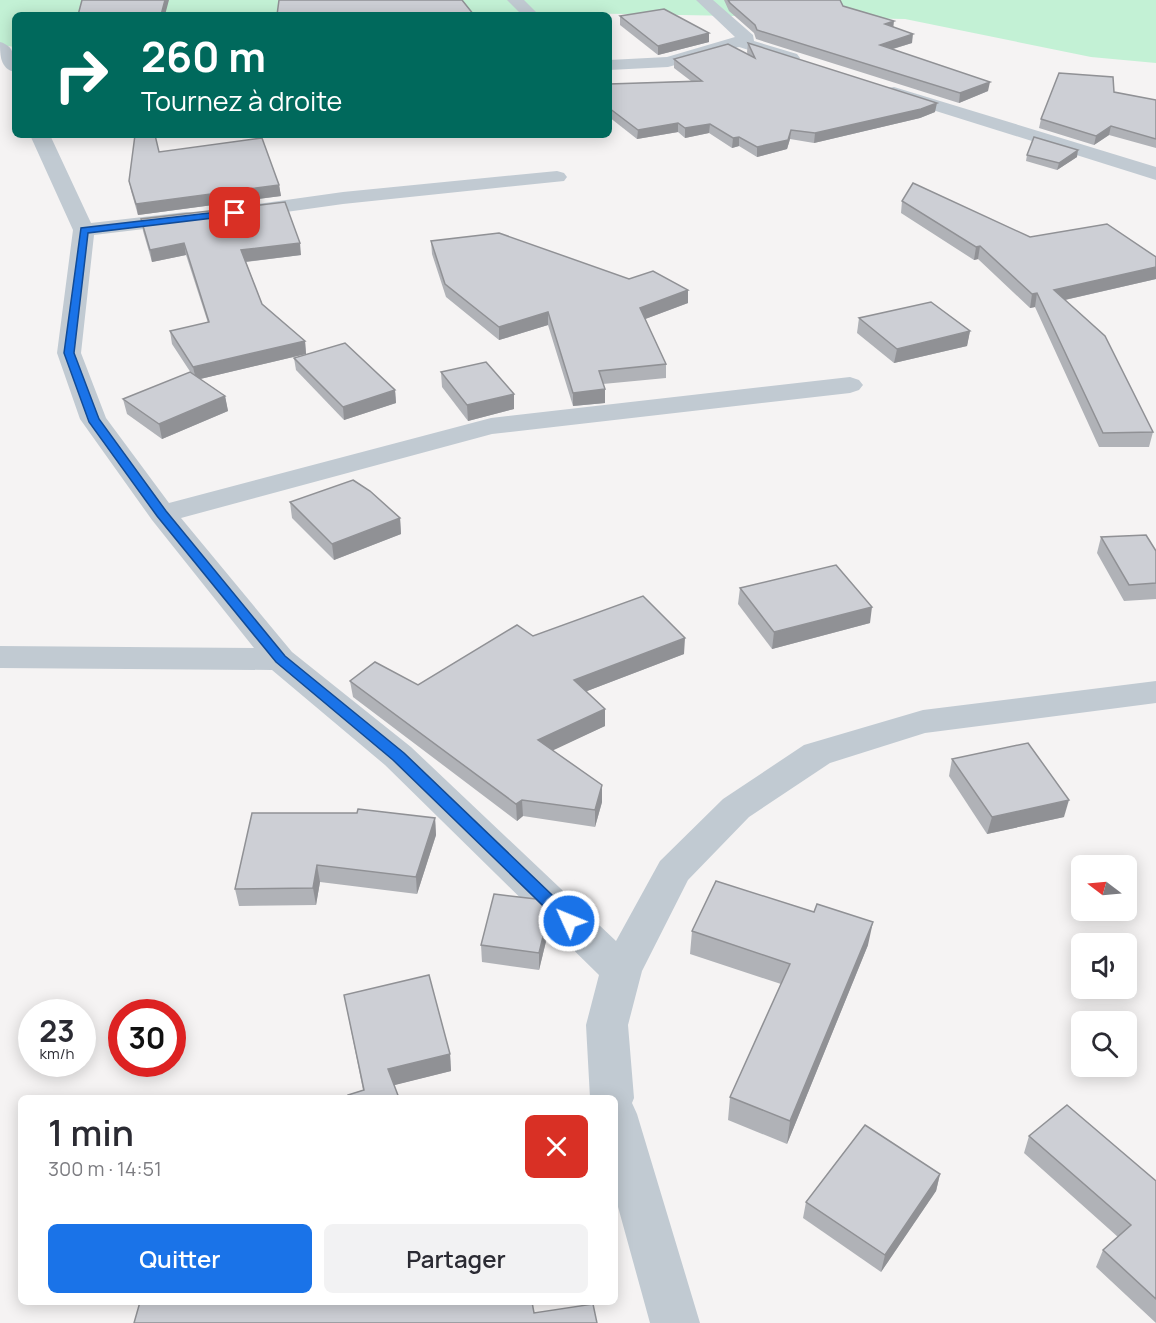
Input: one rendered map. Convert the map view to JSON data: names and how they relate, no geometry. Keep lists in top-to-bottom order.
{
  "north": "left",
  "page": {
    "turn": ["260 m", "Tournez à droite"],
    "speed": "23 km/h",
    "limit": "30",
    "heading": ["1 min", "300 m · 14:51"],
    "buttons": ["Quitter", "Partager"]
  }
}
